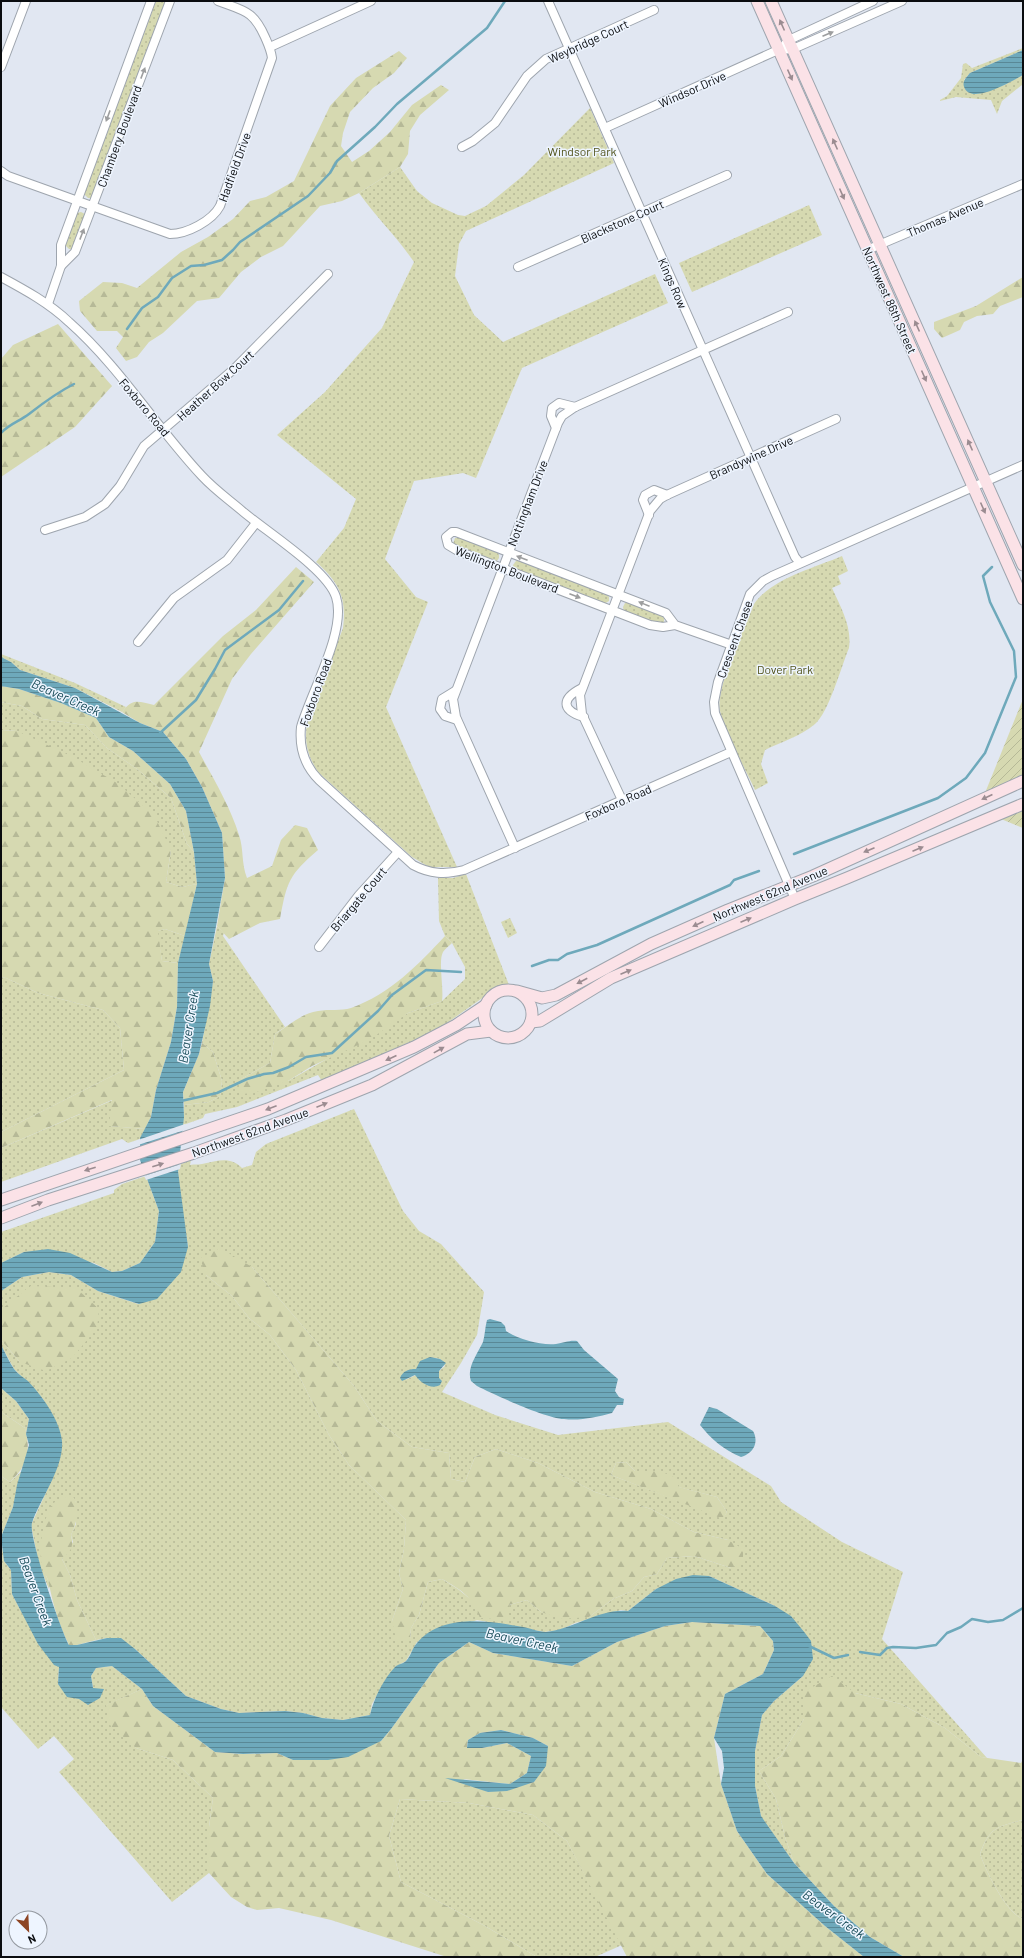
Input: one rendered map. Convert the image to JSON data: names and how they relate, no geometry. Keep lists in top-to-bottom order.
{
  "streets": {
    "street": [
      "Weybridge Court",
      "Windsor Drive",
      "Chambery Boulevard",
      "Hadfield Drive",
      "Thomas Avenue",
      "Blackstone Court",
      "Kings Row",
      "Northwest 86th Street",
      "Heather Bow Court",
      "Foxboro Road",
      "Brandywine Drive",
      "Nottingham Drive",
      "Wellington Boulevard",
      "Crescent Chase",
      "Northwest 62nd Avenue",
      "Briargate Court"
    ]
  },
  "crossings": [
    ["Weybridge Court", "Kings Row"],
    ["Windsor Drive", "Kings Row"],
    ["Windsor Drive", "Northwest 86th Street"],
    ["Chambery Boulevard", "Hadfield Drive"],
    ["Chambery Boulevard", "Foxboro Road"],
    ["Thomas Avenue", "Northwest 86th Street"],
    ["Blackstone Court", "Kings Row"],
    ["Kings Row", "Brandywine Drive"],
    ["Kings Row", "Nottingham Drive"],
    ["Kings Row", "Crescent Chase"],
    ["Northwest 86th Street", "Crescent Chase"],
    ["Heather Bow Court", "Foxboro Road"],
    ["Foxboro Road", "Brandywine Drive"],
    ["Foxboro Road", "Nottingham Drive"],
    ["Foxboro Road", "Crescent Chase"],
    ["Foxboro Road", "Briargate Court"],
    ["Brandywine Drive", "Wellington Boulevard"],
    ["Nottingham Drive", "Wellington Boulevard"],
    ["Wellington Boulevard", "Crescent Chase"],
    ["Crescent Chase", "Northwest 62nd Avenue"]
  ],
  "water": ["Beaver Creek"],
  "parks": ["Windsor Park", "Dover Park"],
  "north": "bottom right"
}
